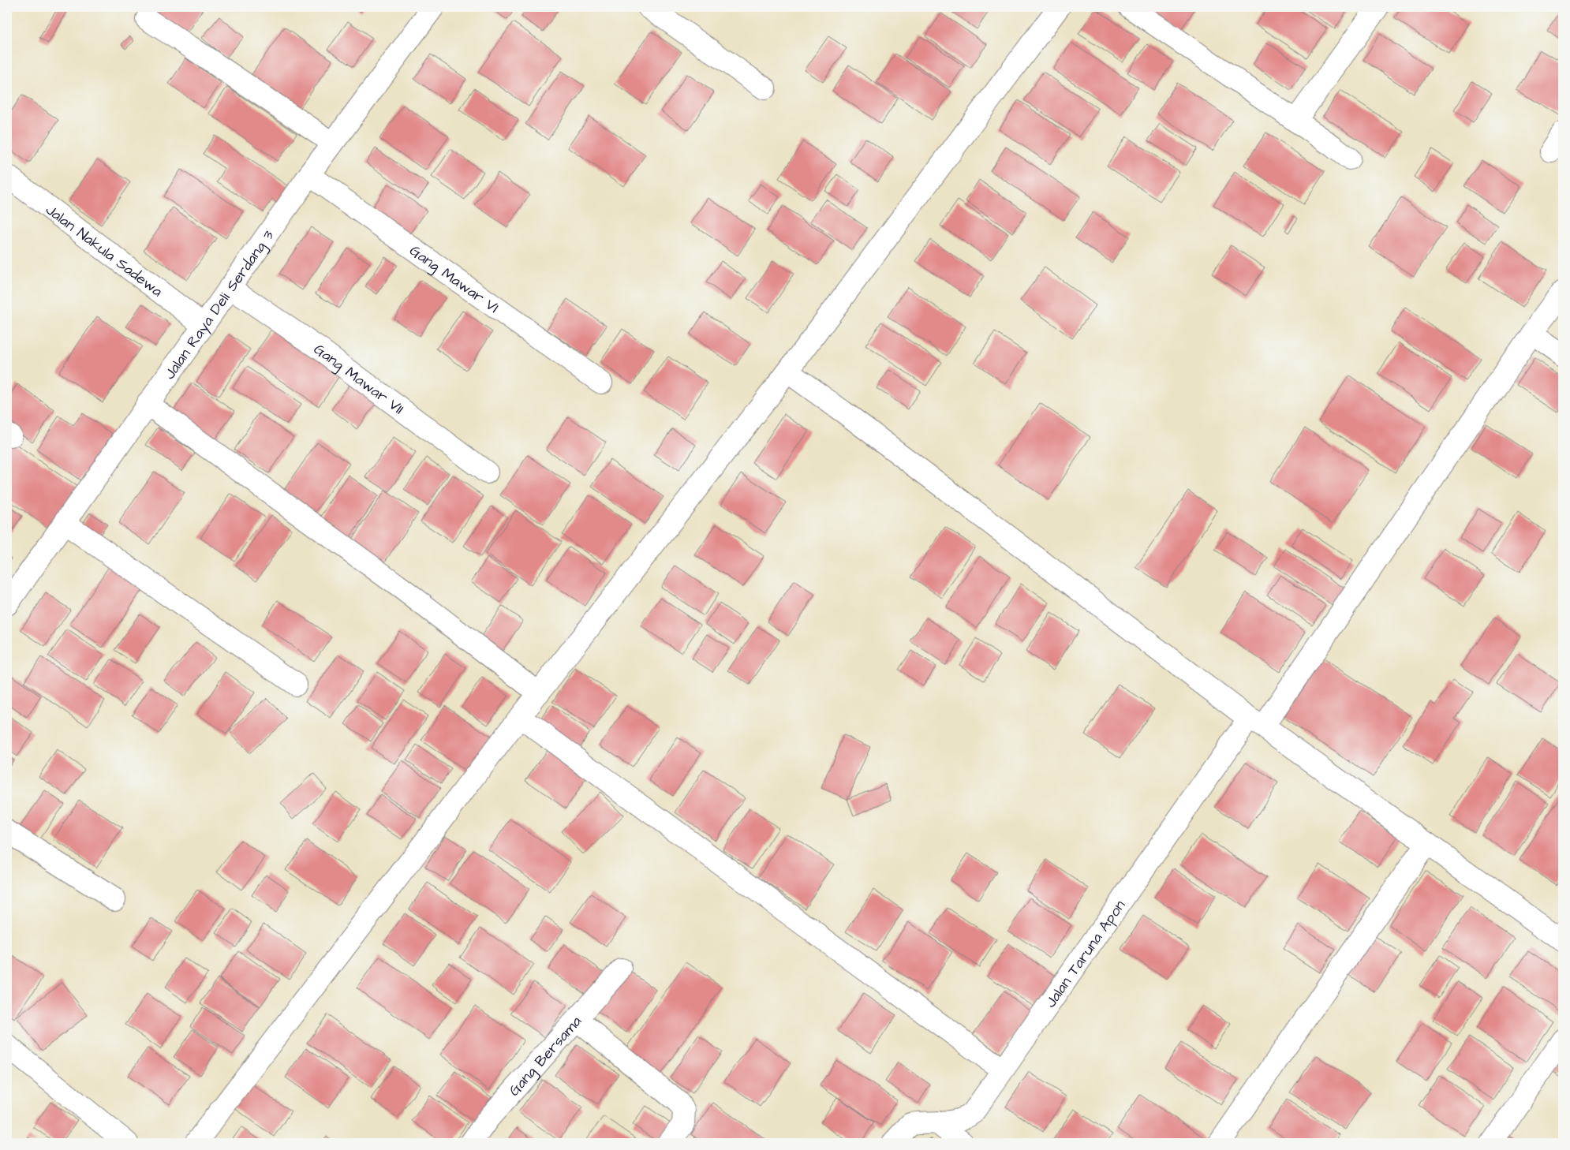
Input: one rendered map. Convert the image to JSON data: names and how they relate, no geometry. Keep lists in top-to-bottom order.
{
  "streets": {
    "street": [
      "Jalan Nakula Sadewa",
      "Gang Mawar VI",
      "Jalan Raya Deli Serdang 3",
      "Gang Mawar VII",
      "Jalan Taruna Apon",
      "Gang Bersama"
    ]
  },
  "crossings": [
    ["Jalan Nakula Sadewa", "Jalan Raya Deli Serdang 3"],
    ["Gang Mawar VI", "Jalan Raya Deli Serdang 3"],
    ["Jalan Raya Deli Serdang 3", "Gang Mawar VII"]
  ]
}
